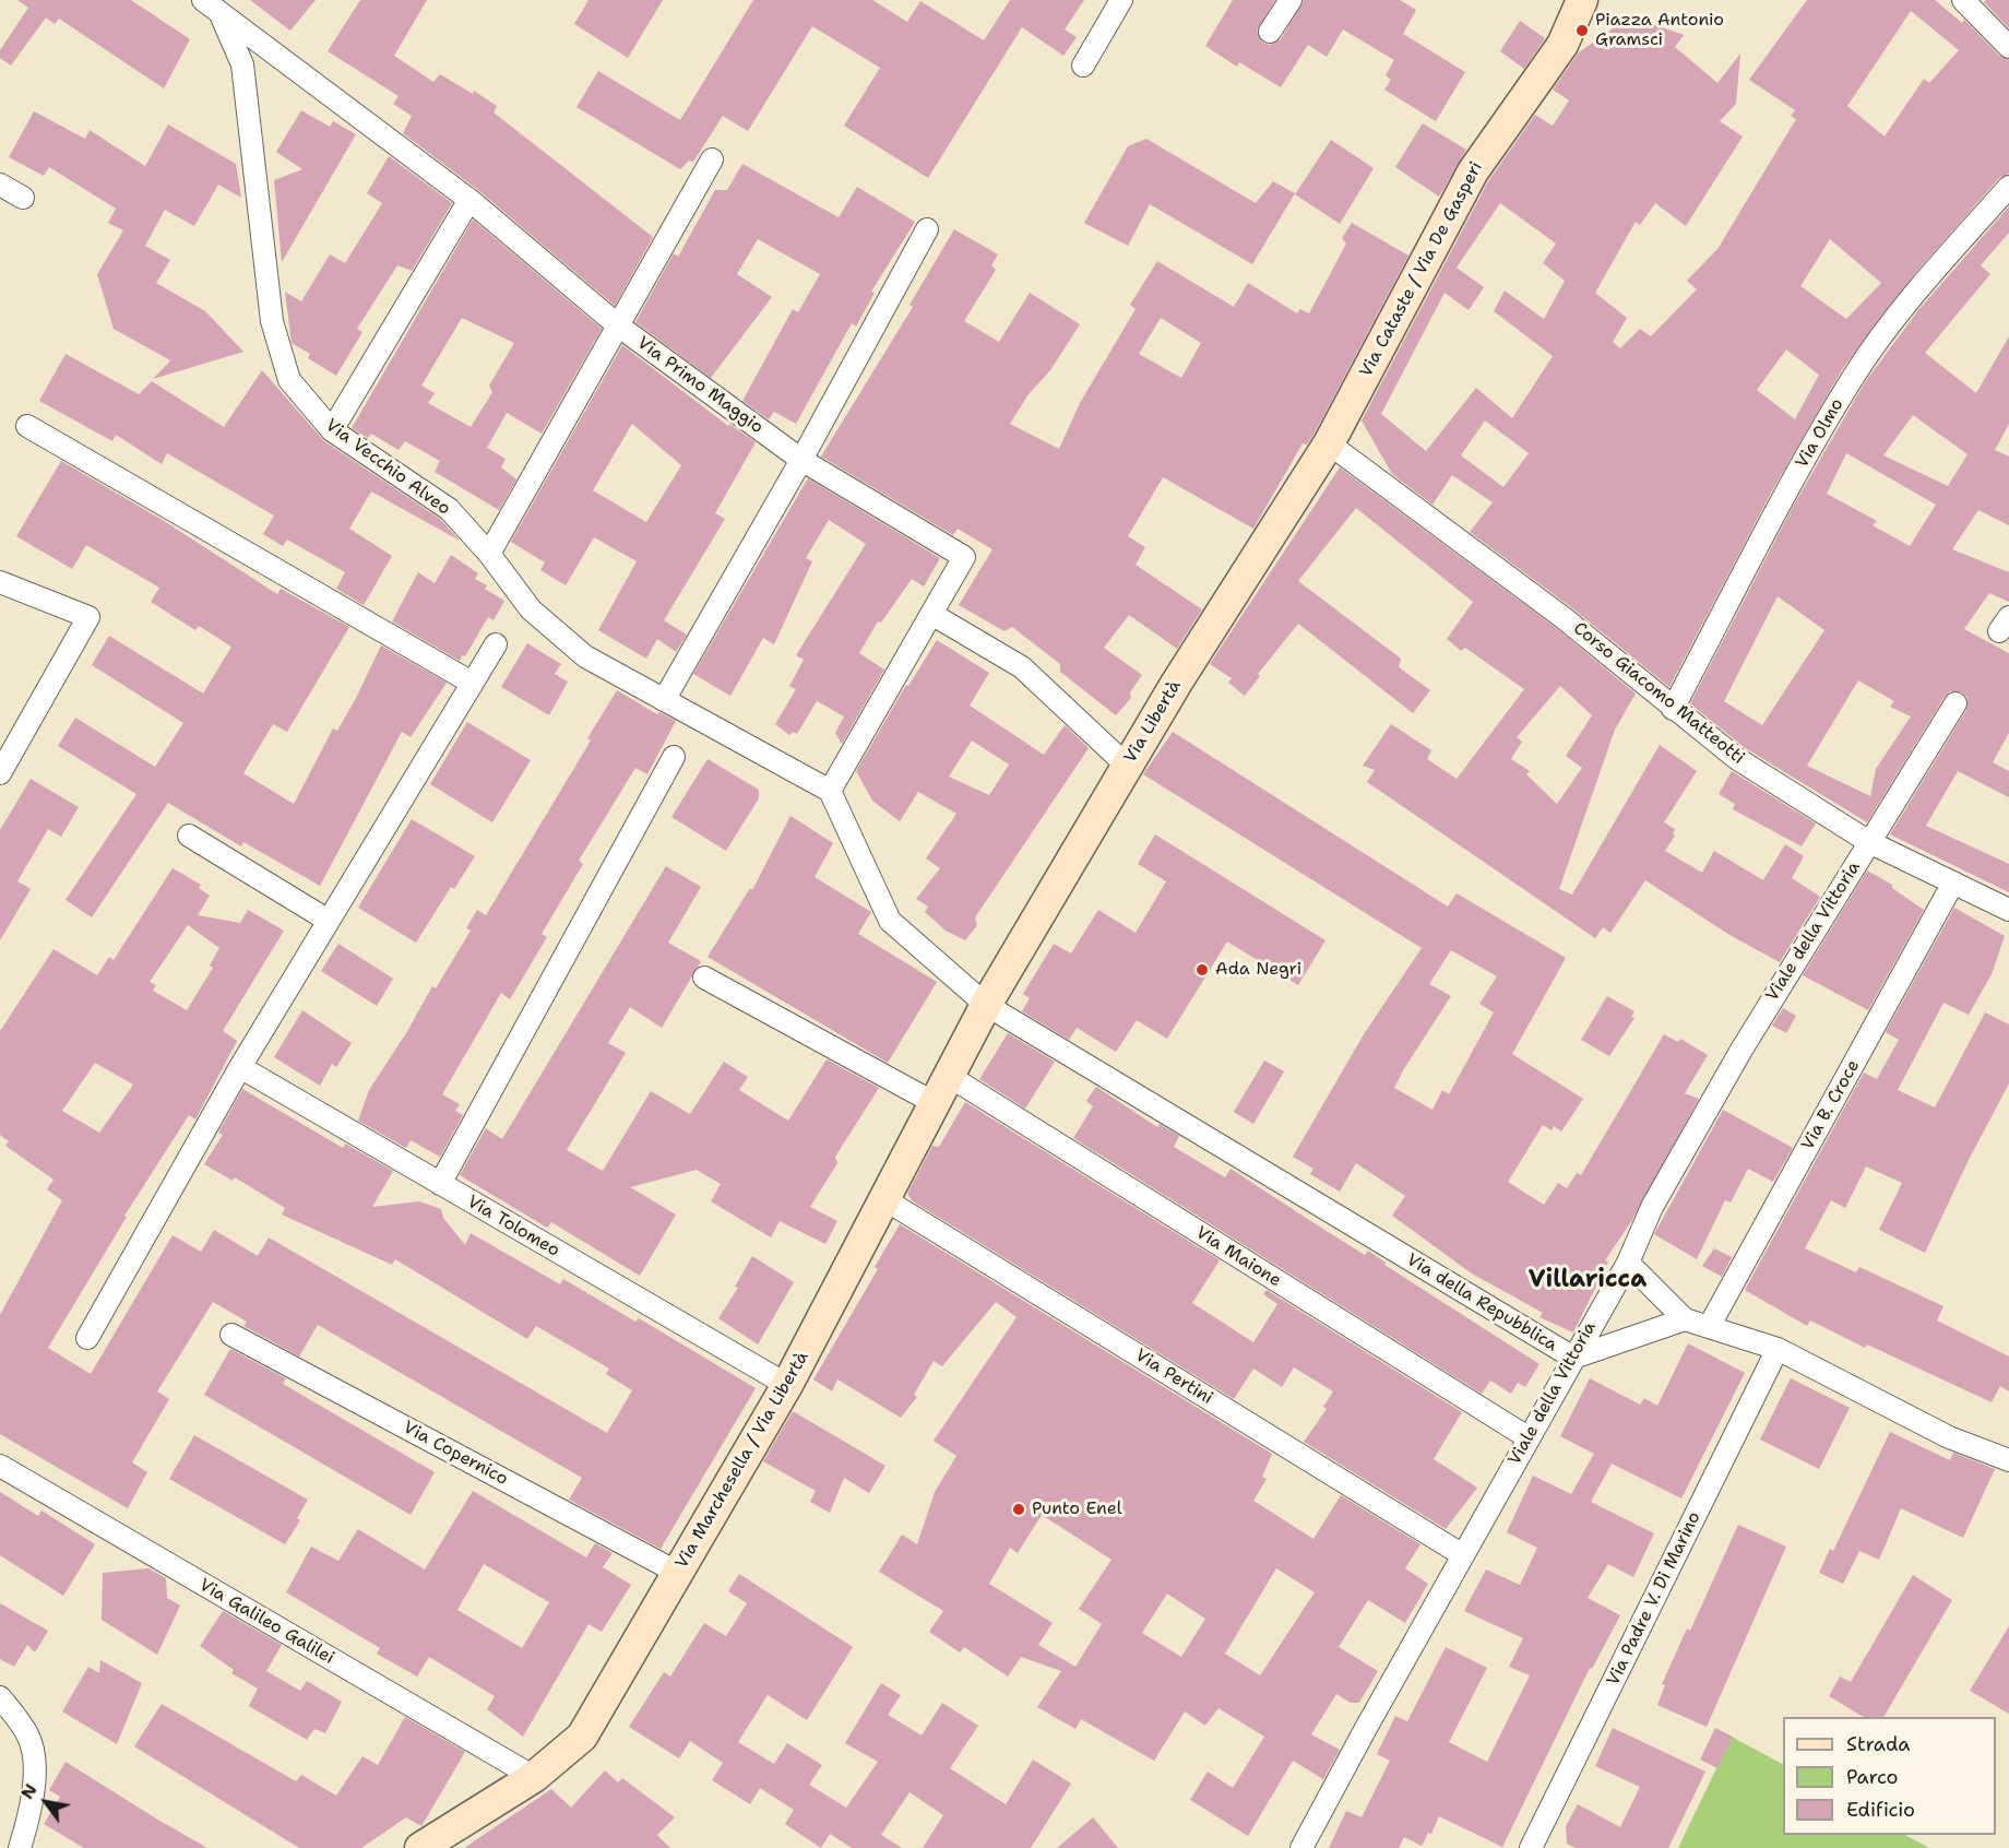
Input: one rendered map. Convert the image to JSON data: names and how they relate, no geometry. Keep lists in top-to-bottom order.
{
  "streets": {
    "street": [
      "Via Cataste / Via De Gasperi",
      "Via Primo Maggio",
      "Via Olmo",
      "Via Vecchio Alveo",
      "Corso Giacomo Matteotti",
      "Via Libertà",
      "Viale della Vittoria",
      "Via B. Croce",
      "Via Tolomeo",
      "Via Maione",
      "Via della Repubblica",
      "Via Pertini",
      "Via Copernico",
      "Via Marchesella / Via Libertà",
      "Via Padre V. Di Marino",
      "Via Galileo Galilei"
    ]
  },
  "crossings": [
    ["Via Cataste / Via De Gasperi", "Corso Giacomo Matteotti"],
    ["Via Cataste / Via De Gasperi", "Via Libertà"],
    ["Via Primo Maggio", "Via Vecchio Alveo"],
    ["Via Olmo", "Corso Giacomo Matteotti"],
    ["Corso Giacomo Matteotti", "Via Libertà"],
    ["Corso Giacomo Matteotti", "Viale della Vittoria"],
    ["Corso Giacomo Matteotti", "Via B. Croce"],
    ["Via Libertà", "Via della Repubblica"],
    ["Via Libertà", "Via Marchesella / Via Libertà"],
    ["Viale della Vittoria", "Via Maione"],
    ["Viale della Vittoria", "Via della Repubblica"],
    ["Viale della Vittoria", "Via Pertini"],
    ["Via Tolomeo", "Via Marchesella / Via Libertà"],
    ["Via Maione", "Via Marchesella / Via Libertà"],
    ["Via della Repubblica", "Via Marchesella / Via Libertà"],
    ["Via Pertini", "Via Marchesella / Via Libertà"],
    ["Via Copernico", "Via Marchesella / Via Libertà"],
    ["Via Marchesella / Via Libertà", "Via Galileo Galilei"]
  ],
  "districts": ["Villaricca"],
  "places": ["Piazza Antonio Gramsci", "Ada Negri", "Punto Enel"],
  "legend": ["Strada", "Parco", "Edificio"],
  "north": "top left"
}
